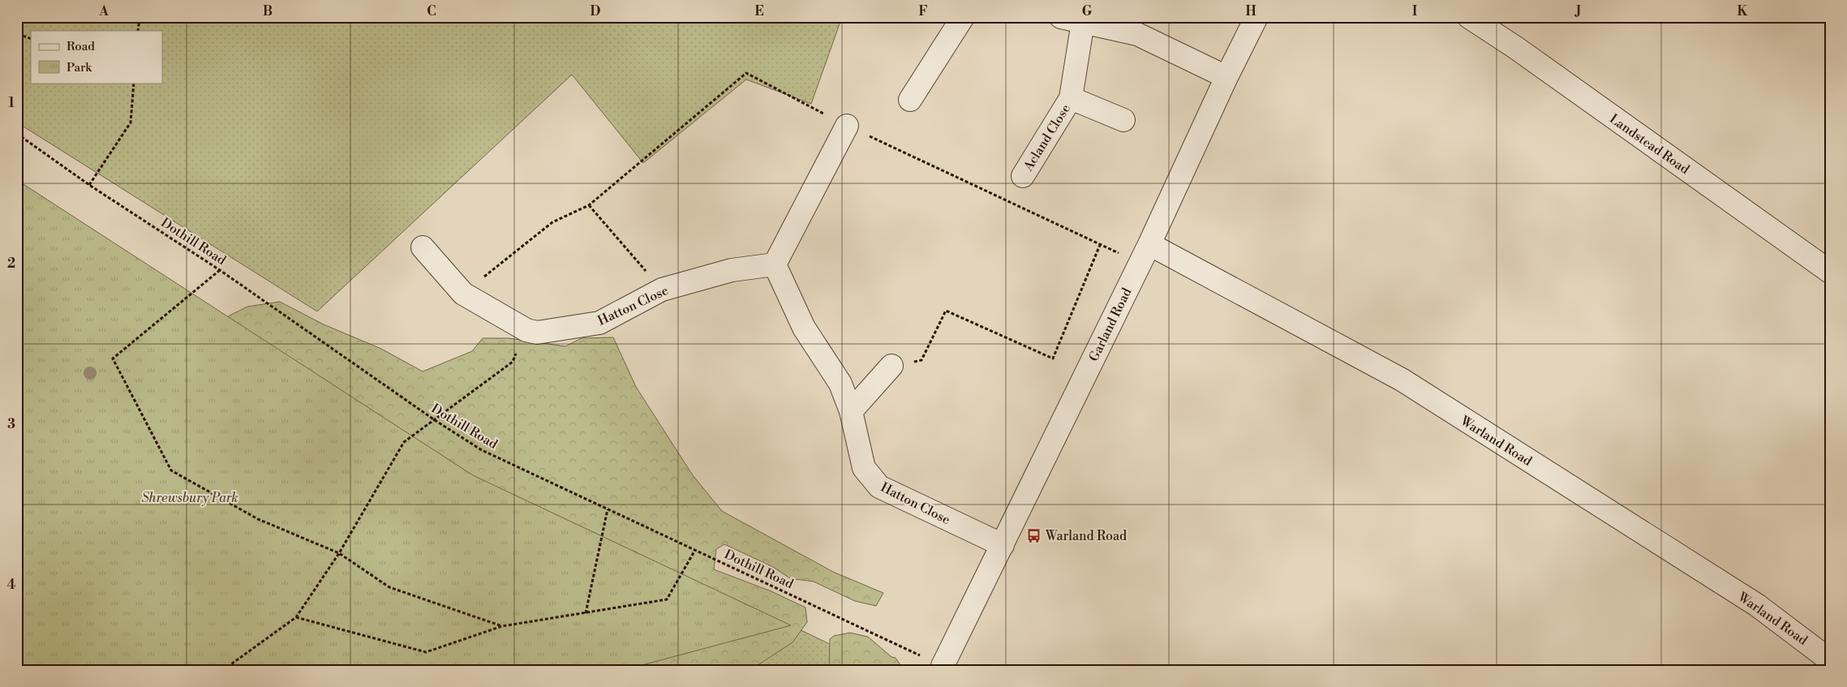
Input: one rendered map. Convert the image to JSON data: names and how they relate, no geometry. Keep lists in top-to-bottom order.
{
  "streets": {
    "street": [
      "Acland Close",
      "Landstead Road",
      "Hatton Close",
      "Garland Road",
      "Warland Road"
    ],
    "path": ["Dothill Road"]
  },
  "crossings": [
    ["Dothill Road", "Garland Road"],
    ["Hatton Close", "Garland Road"],
    ["Garland Road", "Warland Road"]
  ],
  "parks": ["Shrewsbury Park"],
  "places": {
    "bus stop": ["Warland Road"]
  },
  "legend": ["Road", "Park"],
  "grid": {
    "columns": [
      "A",
      "B",
      "C",
      "D",
      "E",
      "F",
      "G",
      "H",
      "I",
      "J",
      "K"
    ],
    "rows": [
      "1",
      "2",
      "3",
      "4"
    ]
  }
}
